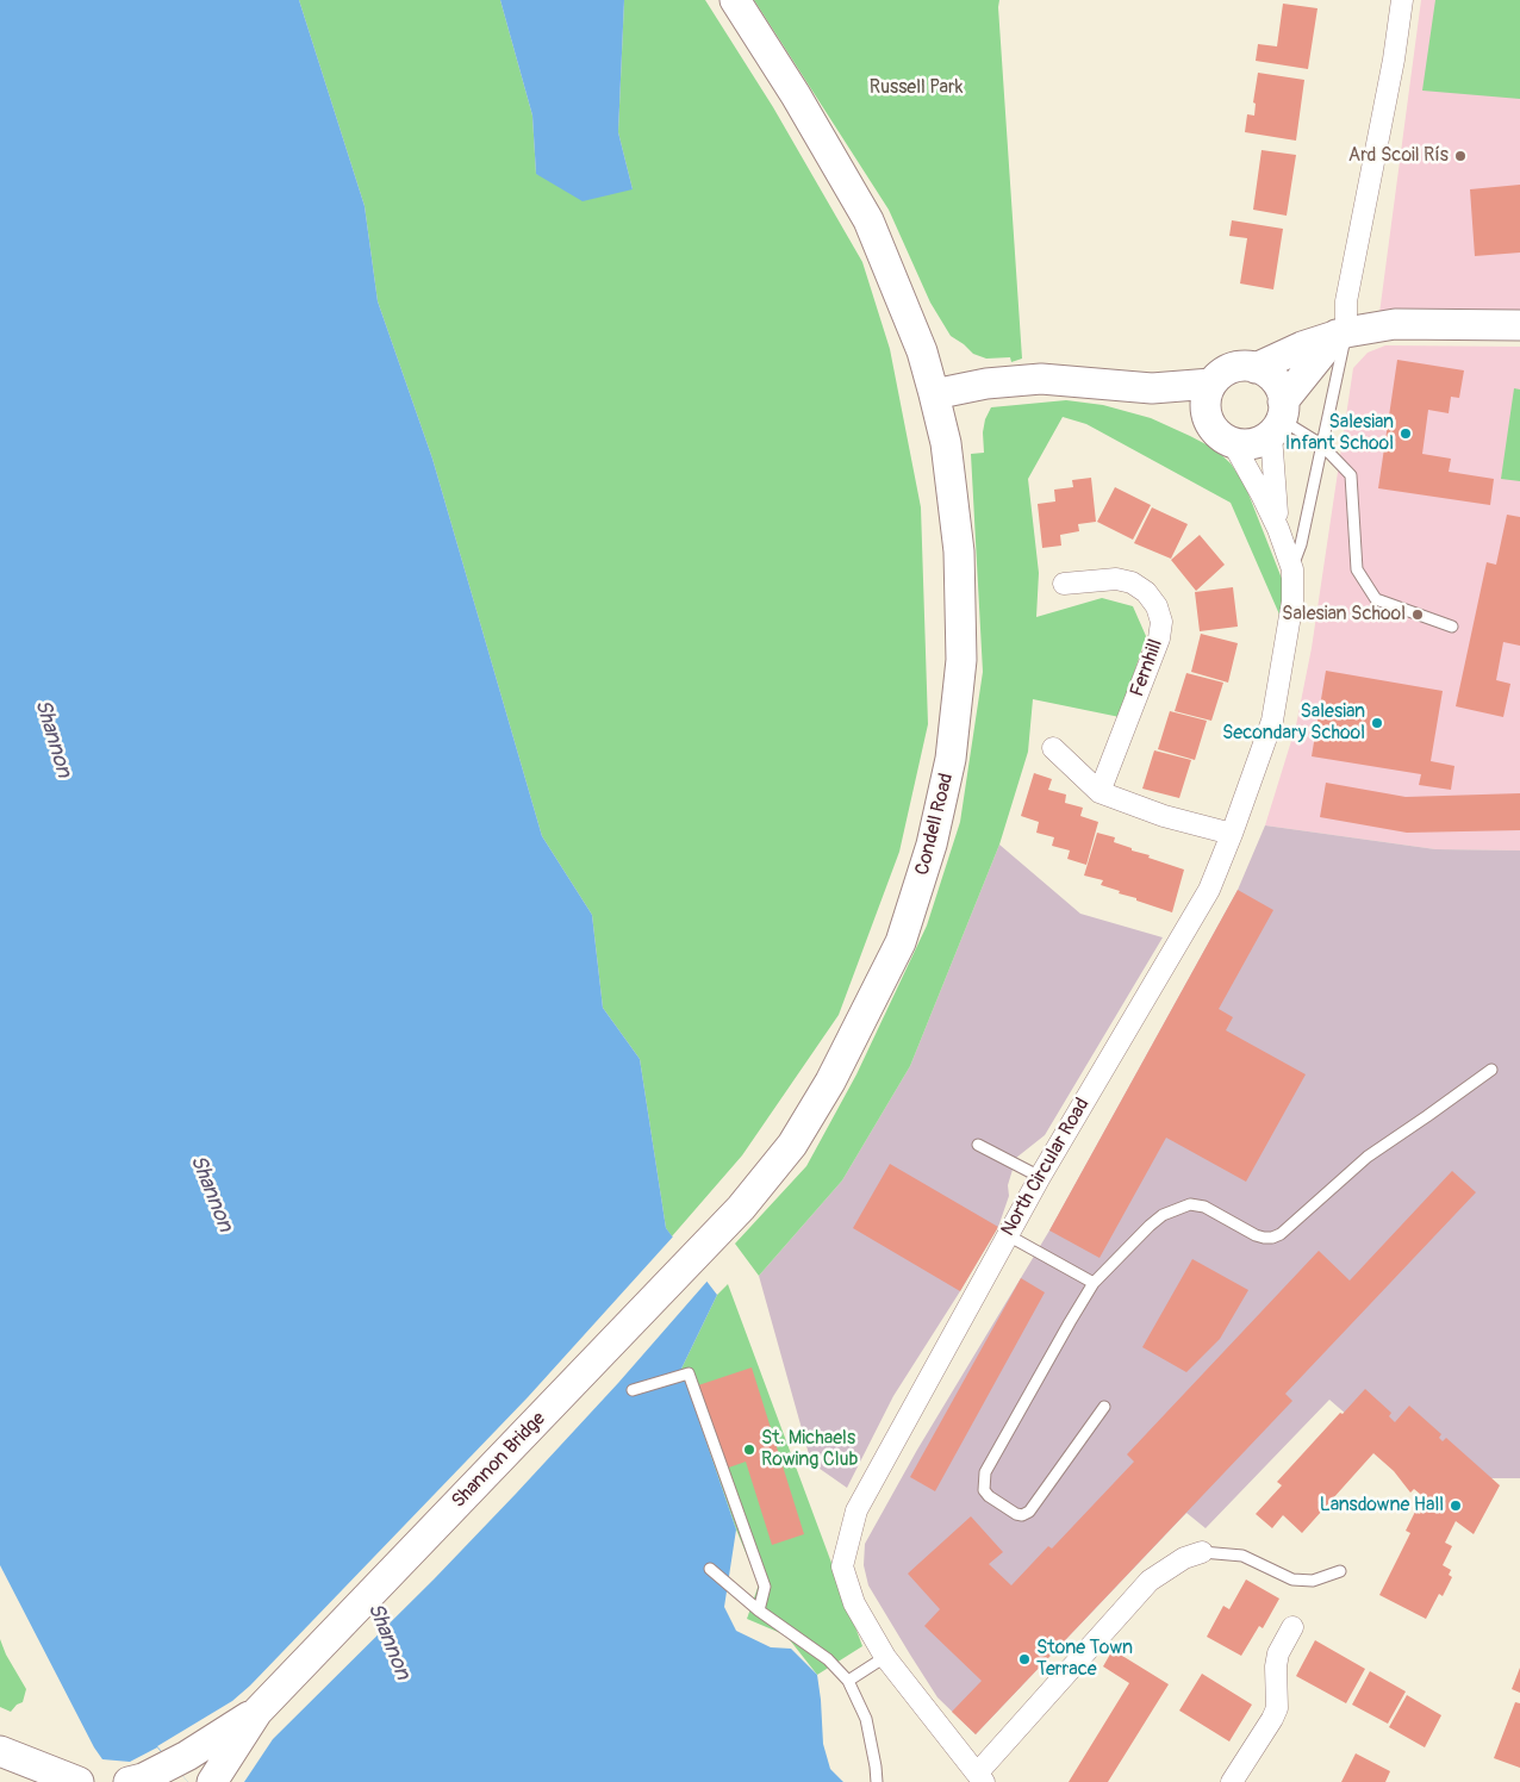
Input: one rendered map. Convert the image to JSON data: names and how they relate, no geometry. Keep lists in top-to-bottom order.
{
  "streets": {
    "main road": ["Condell Road", "Shannon Bridge"],
    "street": ["Fernhill", "North Circular Road"]
  },
  "crossings": [
    ["Condell Road", "Shannon Bridge"]
  ],
  "water": ["Shannon"],
  "parks": ["Russell Park"],
  "places": [
    "Ard Scoil Rís",
    "Salesian Infant School",
    "Salesian School",
    "Salesian Secondary School",
    "St. Michaels Rowing Club",
    "Lansdowne Hall",
    "Stone Town Terrace"
  ]
}
